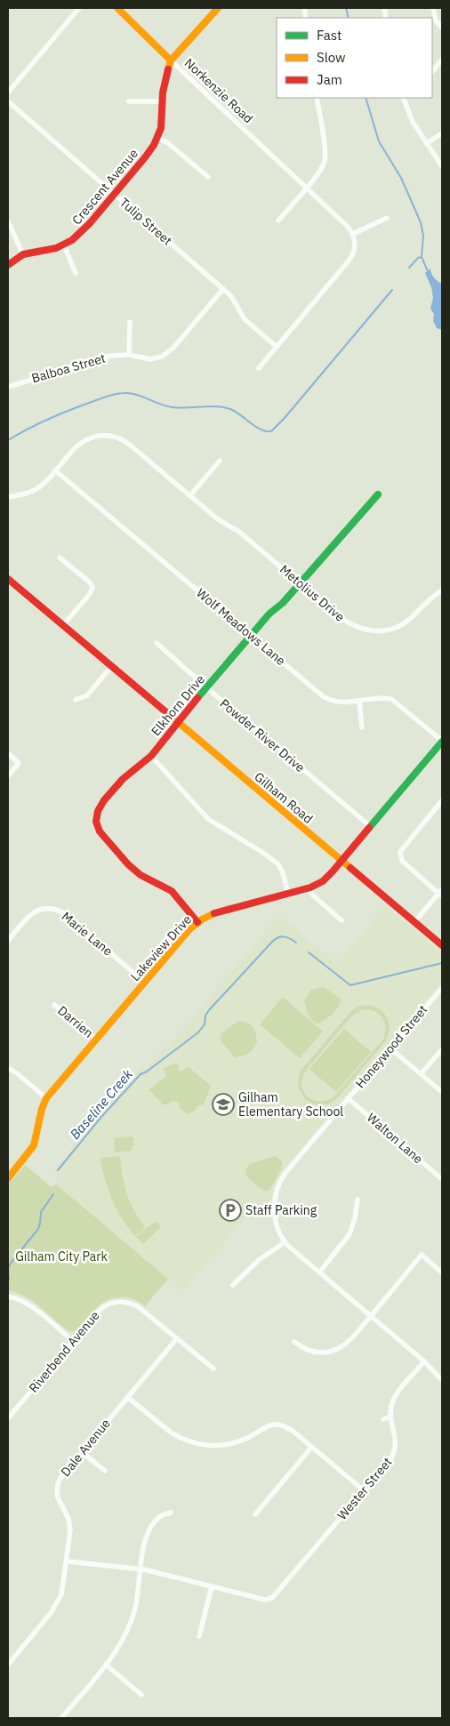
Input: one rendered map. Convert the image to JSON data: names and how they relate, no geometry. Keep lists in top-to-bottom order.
{
  "streets": {
    "street": [
      "Norkenzie Road",
      "Crescent Avenue",
      "Tulip Street",
      "Balboa Street",
      "Metolius Drive",
      "Wolf Meadows Lane",
      "Elkhorn Drive",
      "Powder River Drive",
      "Gilham Road",
      "Marie Lane",
      "Lakeview Drive",
      "Darrien",
      "Honeywood Street",
      "Walton Lane",
      "Riverbend Avenue",
      "Dale Avenue",
      "Wester Street"
    ]
  },
  "crossings": [
    ["Norkenzie Road", "Crescent Avenue"],
    ["Crescent Avenue", "Tulip Street"],
    ["Tulip Street", "Balboa Street"],
    ["Metolius Drive", "Wolf Meadows Lane"],
    ["Metolius Drive", "Elkhorn Drive"],
    ["Wolf Meadows Lane", "Elkhorn Drive"],
    ["Wolf Meadows Lane", "Lakeview Drive"],
    ["Elkhorn Drive", "Powder River Drive"],
    ["Elkhorn Drive", "Gilham Road"],
    ["Elkhorn Drive", "Lakeview Drive"],
    ["Powder River Drive", "Lakeview Drive"],
    ["Gilham Road", "Lakeview Drive"],
    ["Marie Lane", "Lakeview Drive"],
    ["Lakeview Drive", "Darrien"],
    ["Honeywood Street", "Walton Lane"],
    ["Honeywood Street", "Wester Street"],
    ["Riverbend Avenue", "Dale Avenue"]
  ],
  "water": ["Baseline Creek"],
  "parks": ["Gilham City Park"],
  "places": {
    "school or university": ["Gilham Elementary School"],
    "parking": ["Staff Parking"]
  },
  "legend": ["Fast", "Slow", "Jam"]
}
